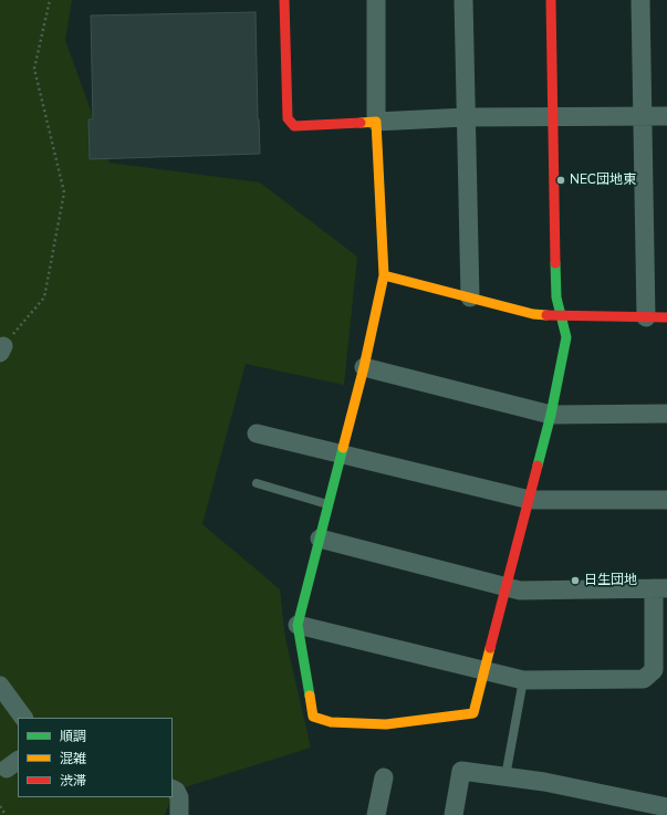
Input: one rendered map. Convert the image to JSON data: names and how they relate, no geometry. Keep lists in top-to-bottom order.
{
  "places": ["NEC団地東", "日生団地"],
  "legend": ["順調", "混雑", "渋滞"]
}
